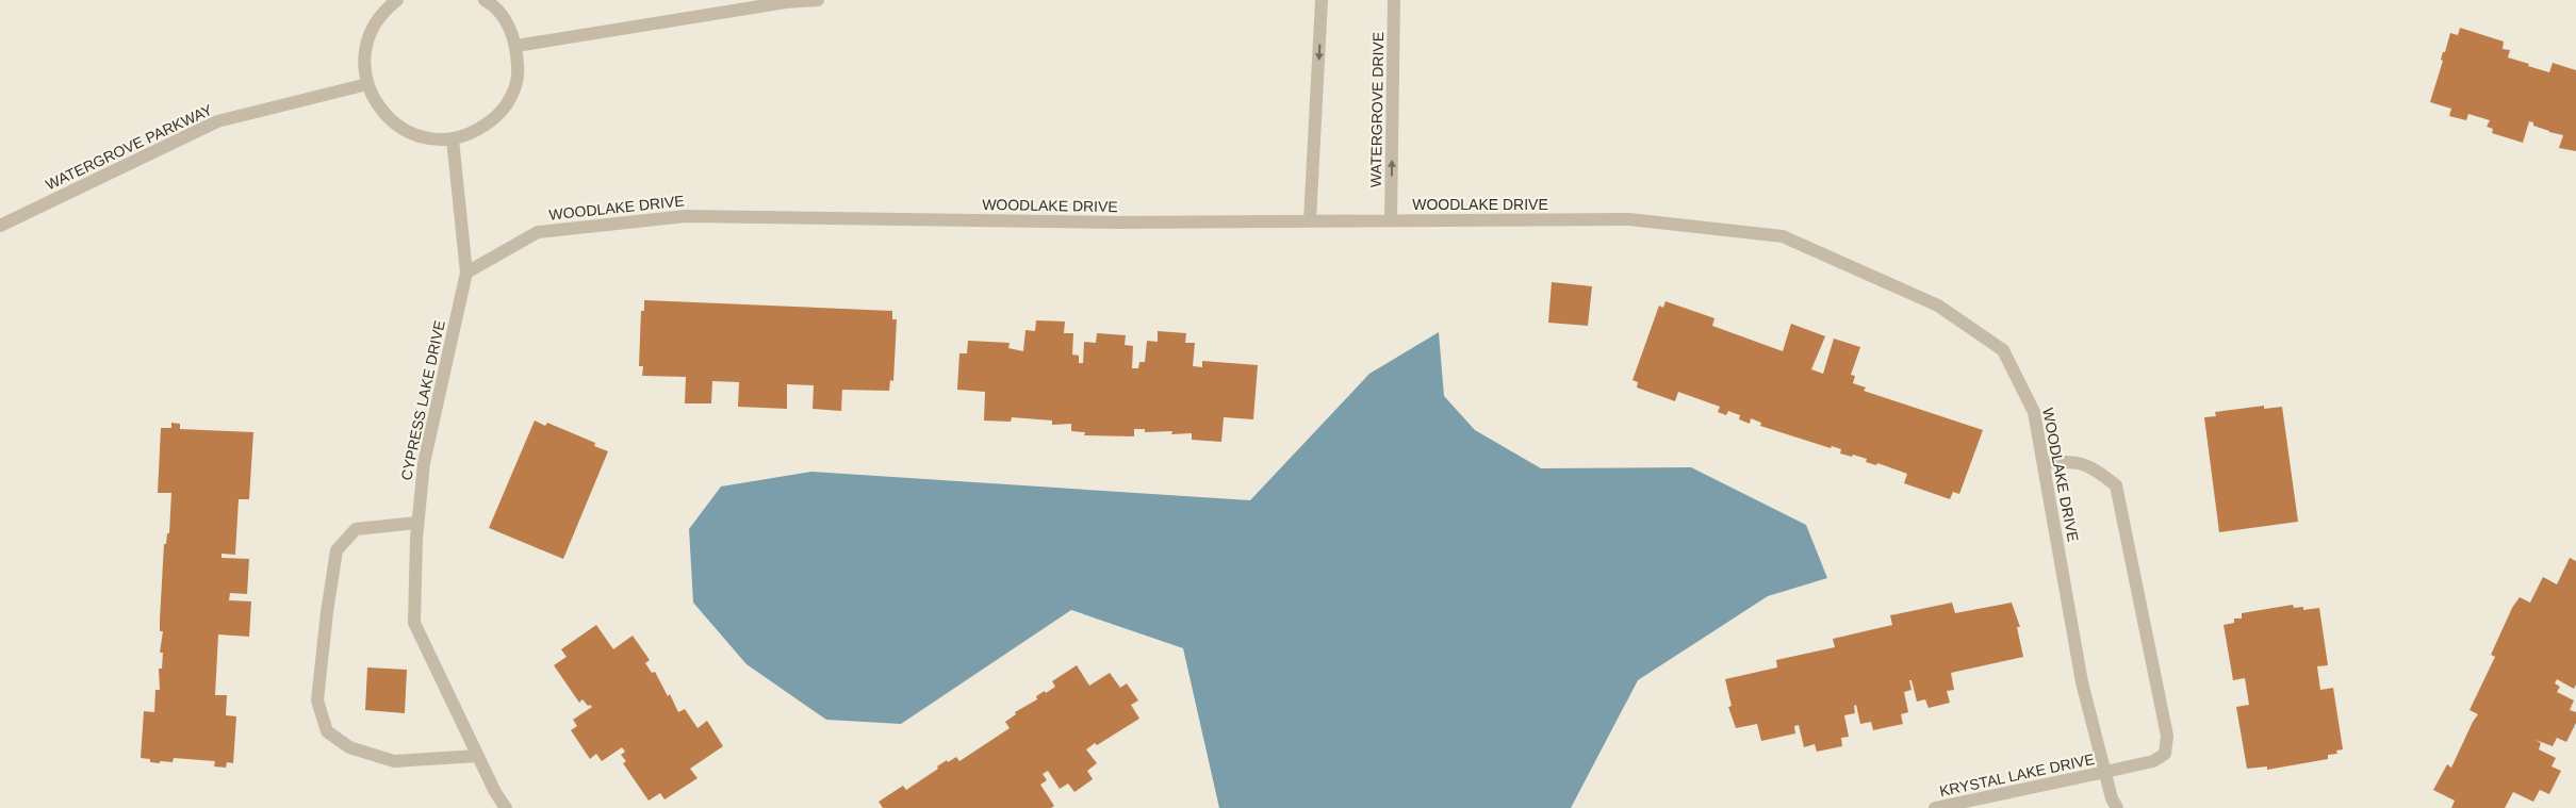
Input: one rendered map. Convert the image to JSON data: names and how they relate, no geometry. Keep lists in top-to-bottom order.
{
  "streets": {
    "street": [
      "WATERGROVE DRIVE",
      "WATERGROVE PARKWAY",
      "WOODLAKE DRIVE",
      "CYPRESS LAKE DRIVE",
      "KRYSTAL LAKE DRIVE"
    ]
  },
  "crossings": [
    ["WATERGROVE DRIVE", "WOODLAKE DRIVE"],
    ["WOODLAKE DRIVE", "CYPRESS LAKE DRIVE"],
    ["WOODLAKE DRIVE", "KRYSTAL LAKE DRIVE"]
  ]
}
